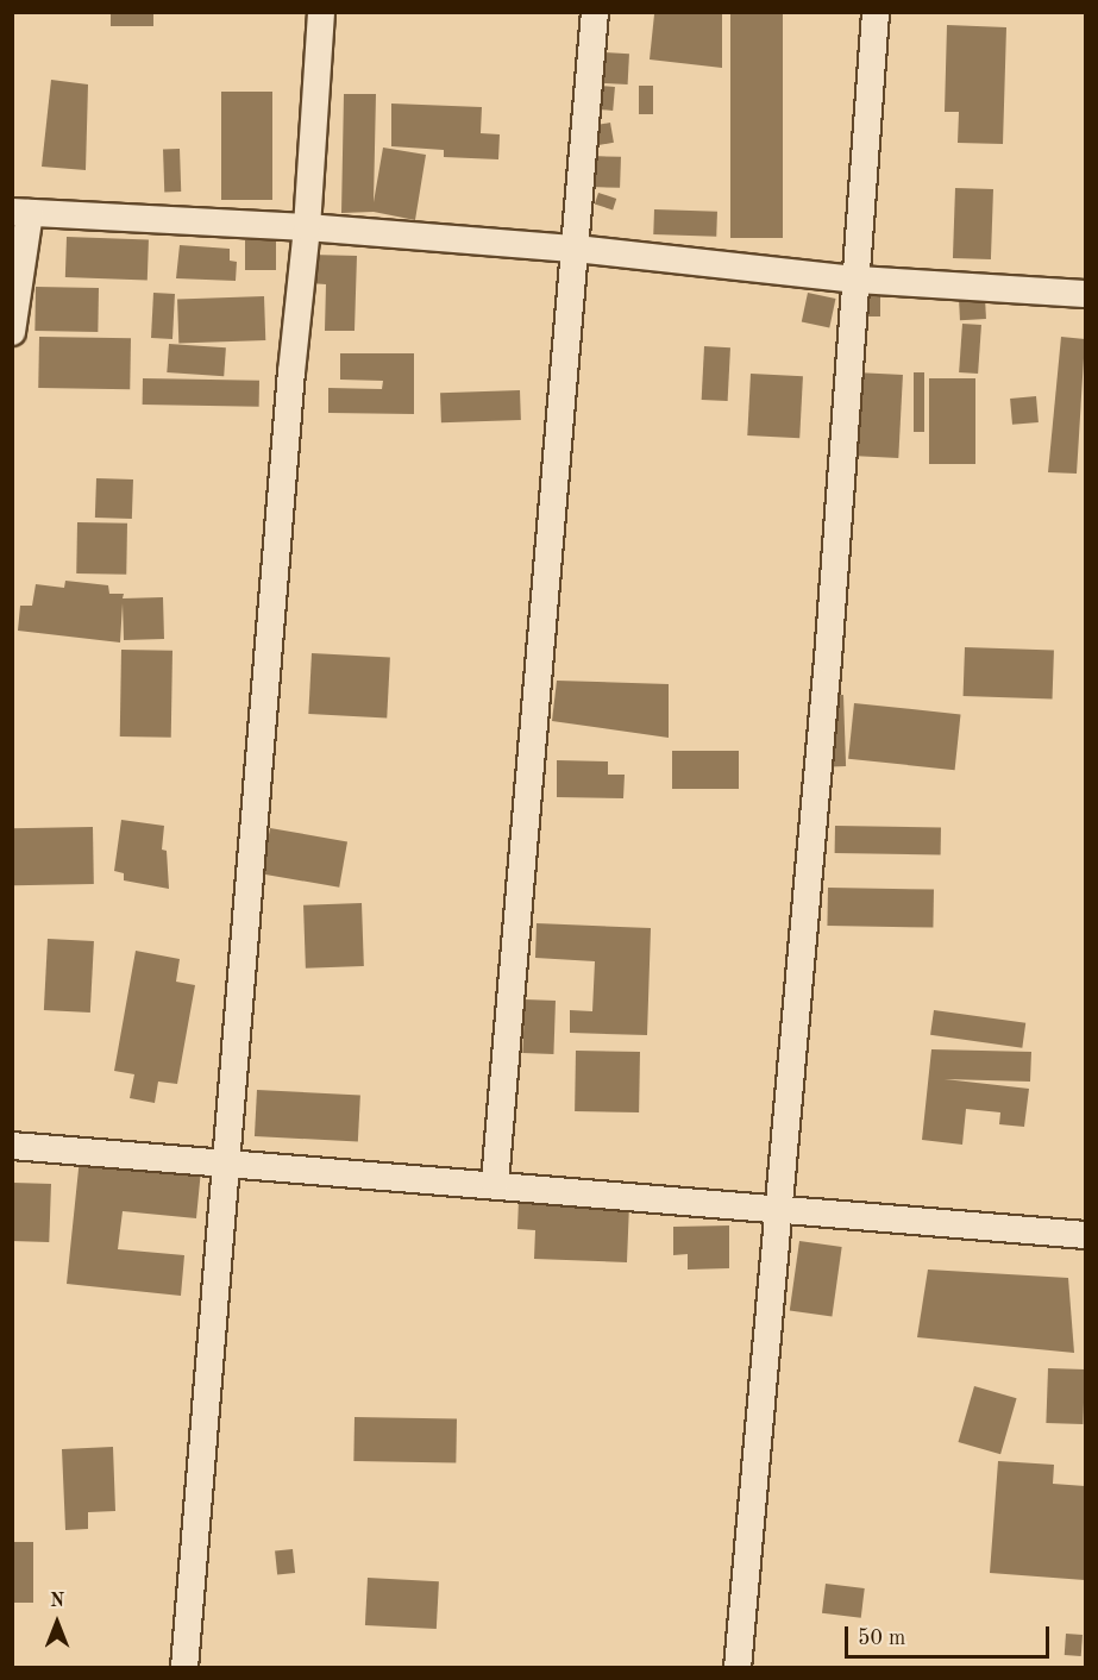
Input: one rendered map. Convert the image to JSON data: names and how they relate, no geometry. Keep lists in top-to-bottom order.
{
  "scale_bar": "50 m",
  "north": "top"
}
